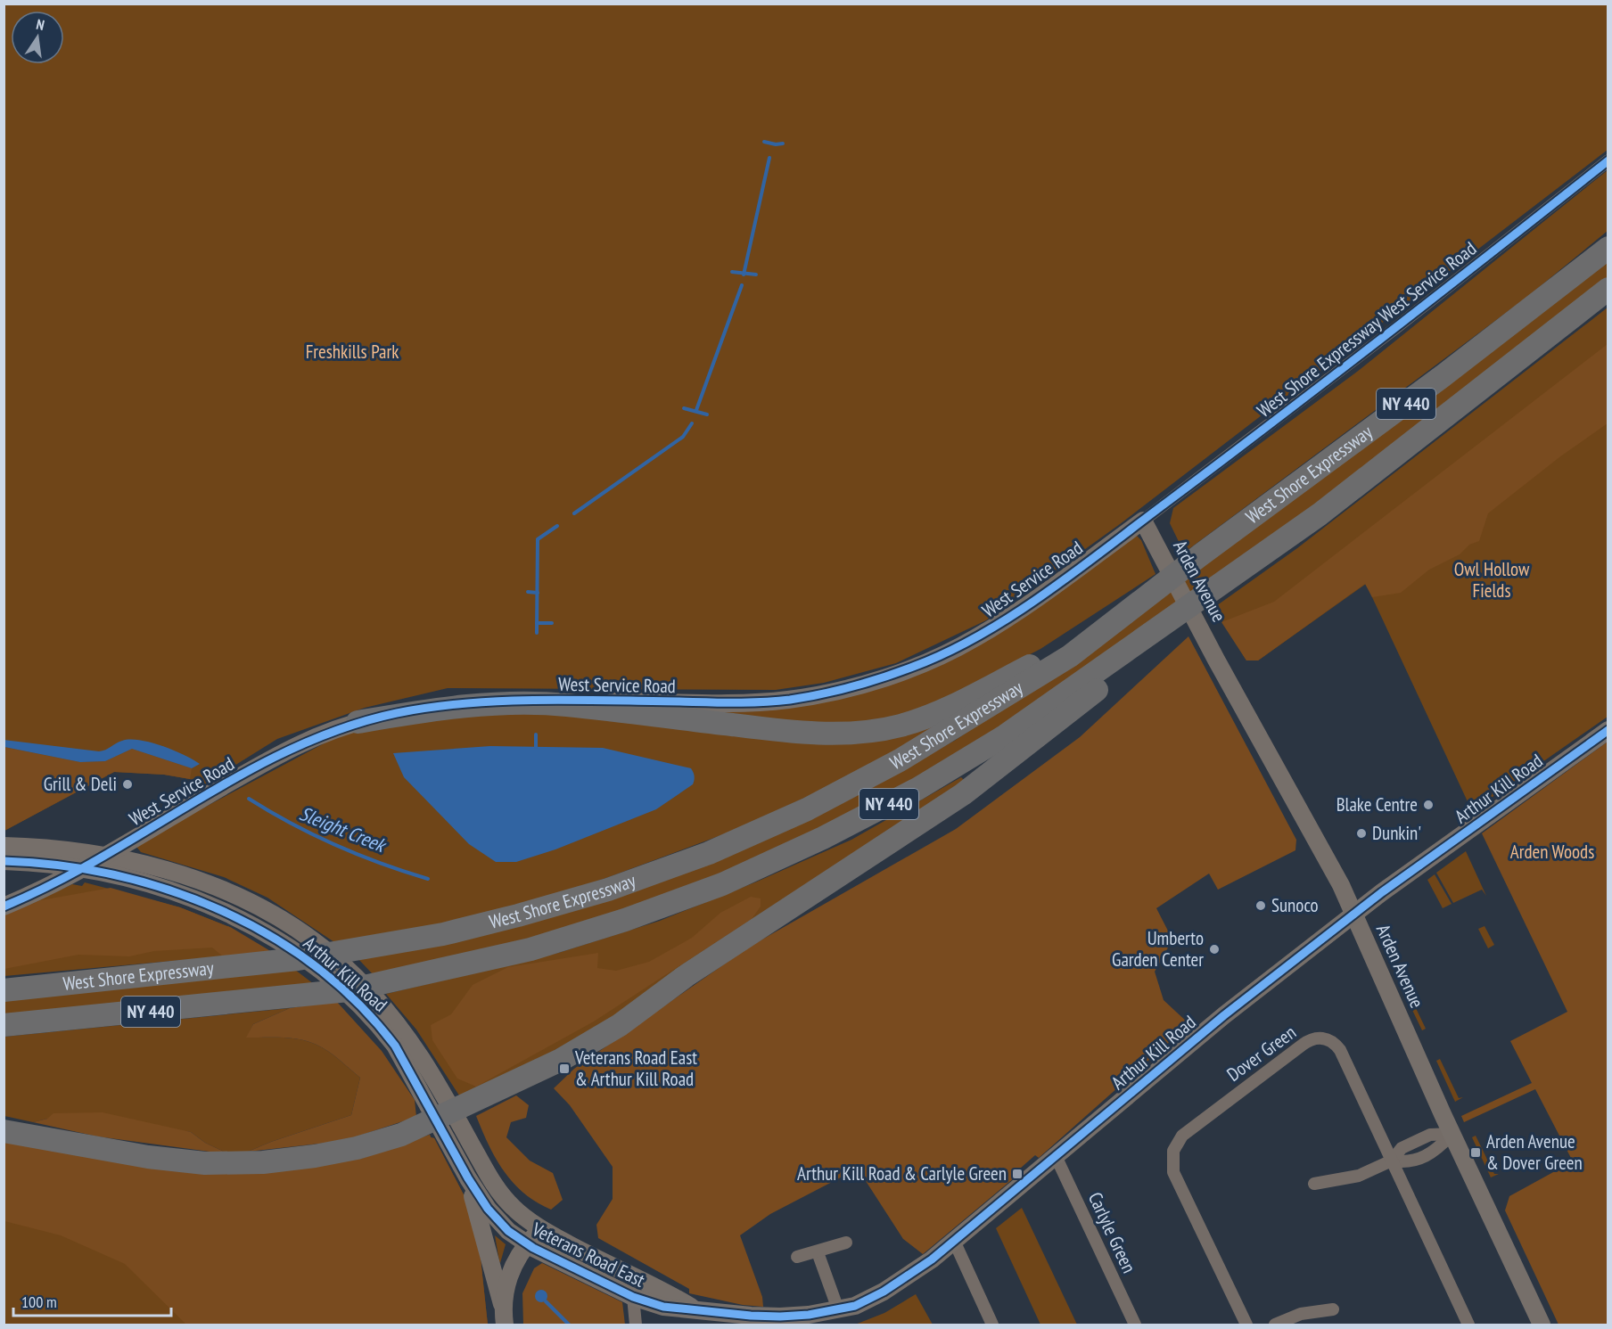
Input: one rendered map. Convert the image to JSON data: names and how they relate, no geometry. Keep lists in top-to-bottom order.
{
  "streets": {
    "highway": ["NY 440", "West Shore Expressway"],
    "street": [
      "West Shore Expressway West Service Road",
      "West Service Road",
      "Arden Avenue",
      "Arthur Kill Road",
      "Dover Green",
      "Carlyle Green",
      "Veterans Road East"
    ]
  },
  "crossings": [
    ["West Shore Expressway West Service Road", "West Service Road"],
    ["West Shore Expressway West Service Road", "Arden Avenue"],
    ["West Service Road", "Arden Avenue"],
    ["West Service Road", "Arthur Kill Road"],
    ["Arden Avenue", "Arthur Kill Road"],
    ["Arthur Kill Road", "Carlyle Green"],
    ["Arthur Kill Road", "Veterans Road East"]
  ],
  "water": ["Sleight Creek"],
  "parks": ["Freshkills Park", "Owl Hollow Fields", "Arden Woods"],
  "places": {
    "other": [
      "Grill & Deli",
      "Blake Centre",
      "Dunkin'",
      "Sunoco",
      "Umberto Garden Center"
    ],
    "transit": ["Veterans Road East & Arthur Kill Road", "Arden Avenue & Dover Green", "Arthur Kill Road & Carlyle Green"]
  },
  "scale_bar": "100 m",
  "north": "top"
}
